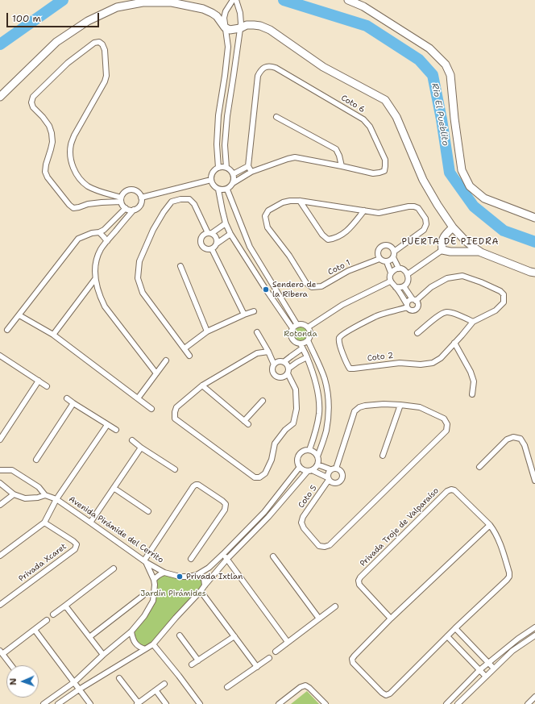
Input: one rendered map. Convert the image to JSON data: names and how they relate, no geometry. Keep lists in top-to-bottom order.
{
  "streets": {
    "street": [
      "Coto 6",
      "Coto 1",
      "Coto 2",
      "Coto 5",
      "Privada Troje de Valparaíso",
      "Avenida Pirámide del Cerrito",
      "Privada Xcaret"
    ]
  },
  "districts": ["PUERTA DE PIEDRA"],
  "water": ["Rio El Pueblito"],
  "parks": ["Rotonda", "Jardín Pirámides"],
  "places": ["Sendero de la Ribera", "Privada Ixtlan"],
  "scale_bar": "100 m",
  "north": "left"
}
